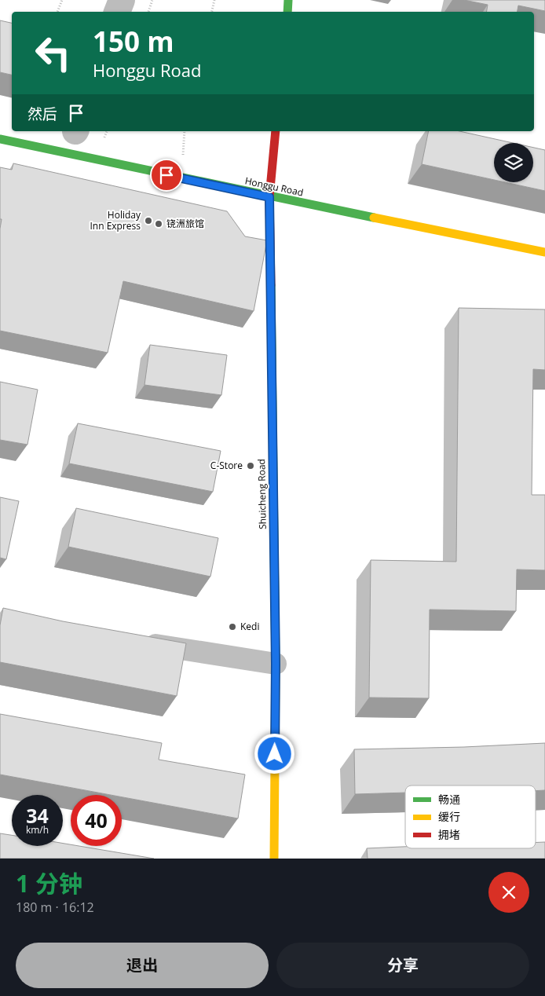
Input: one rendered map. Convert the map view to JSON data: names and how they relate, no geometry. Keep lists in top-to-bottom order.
{
  "streets": {
    "street": ["Honggu Road", "Shuicheng Road"]
  },
  "crossings": [
    ["Honggu Road", "Shuicheng Road"]
  ],
  "places": [
    "Holiday Inn Express",
    "铙洲旅馆",
    "C-Store",
    "Kedi"
  ],
  "legend": ["畅通", "缓行", "拥堵"],
  "page": {
    "turn": ["150 m", "Honggu Road"],
    "then": "然后",
    "speed": "34 km/h",
    "limit": "40",
    "heading": ["1 分钟", "180 m · 16:12"],
    "buttons": ["退出", "分享"]
  }
}
